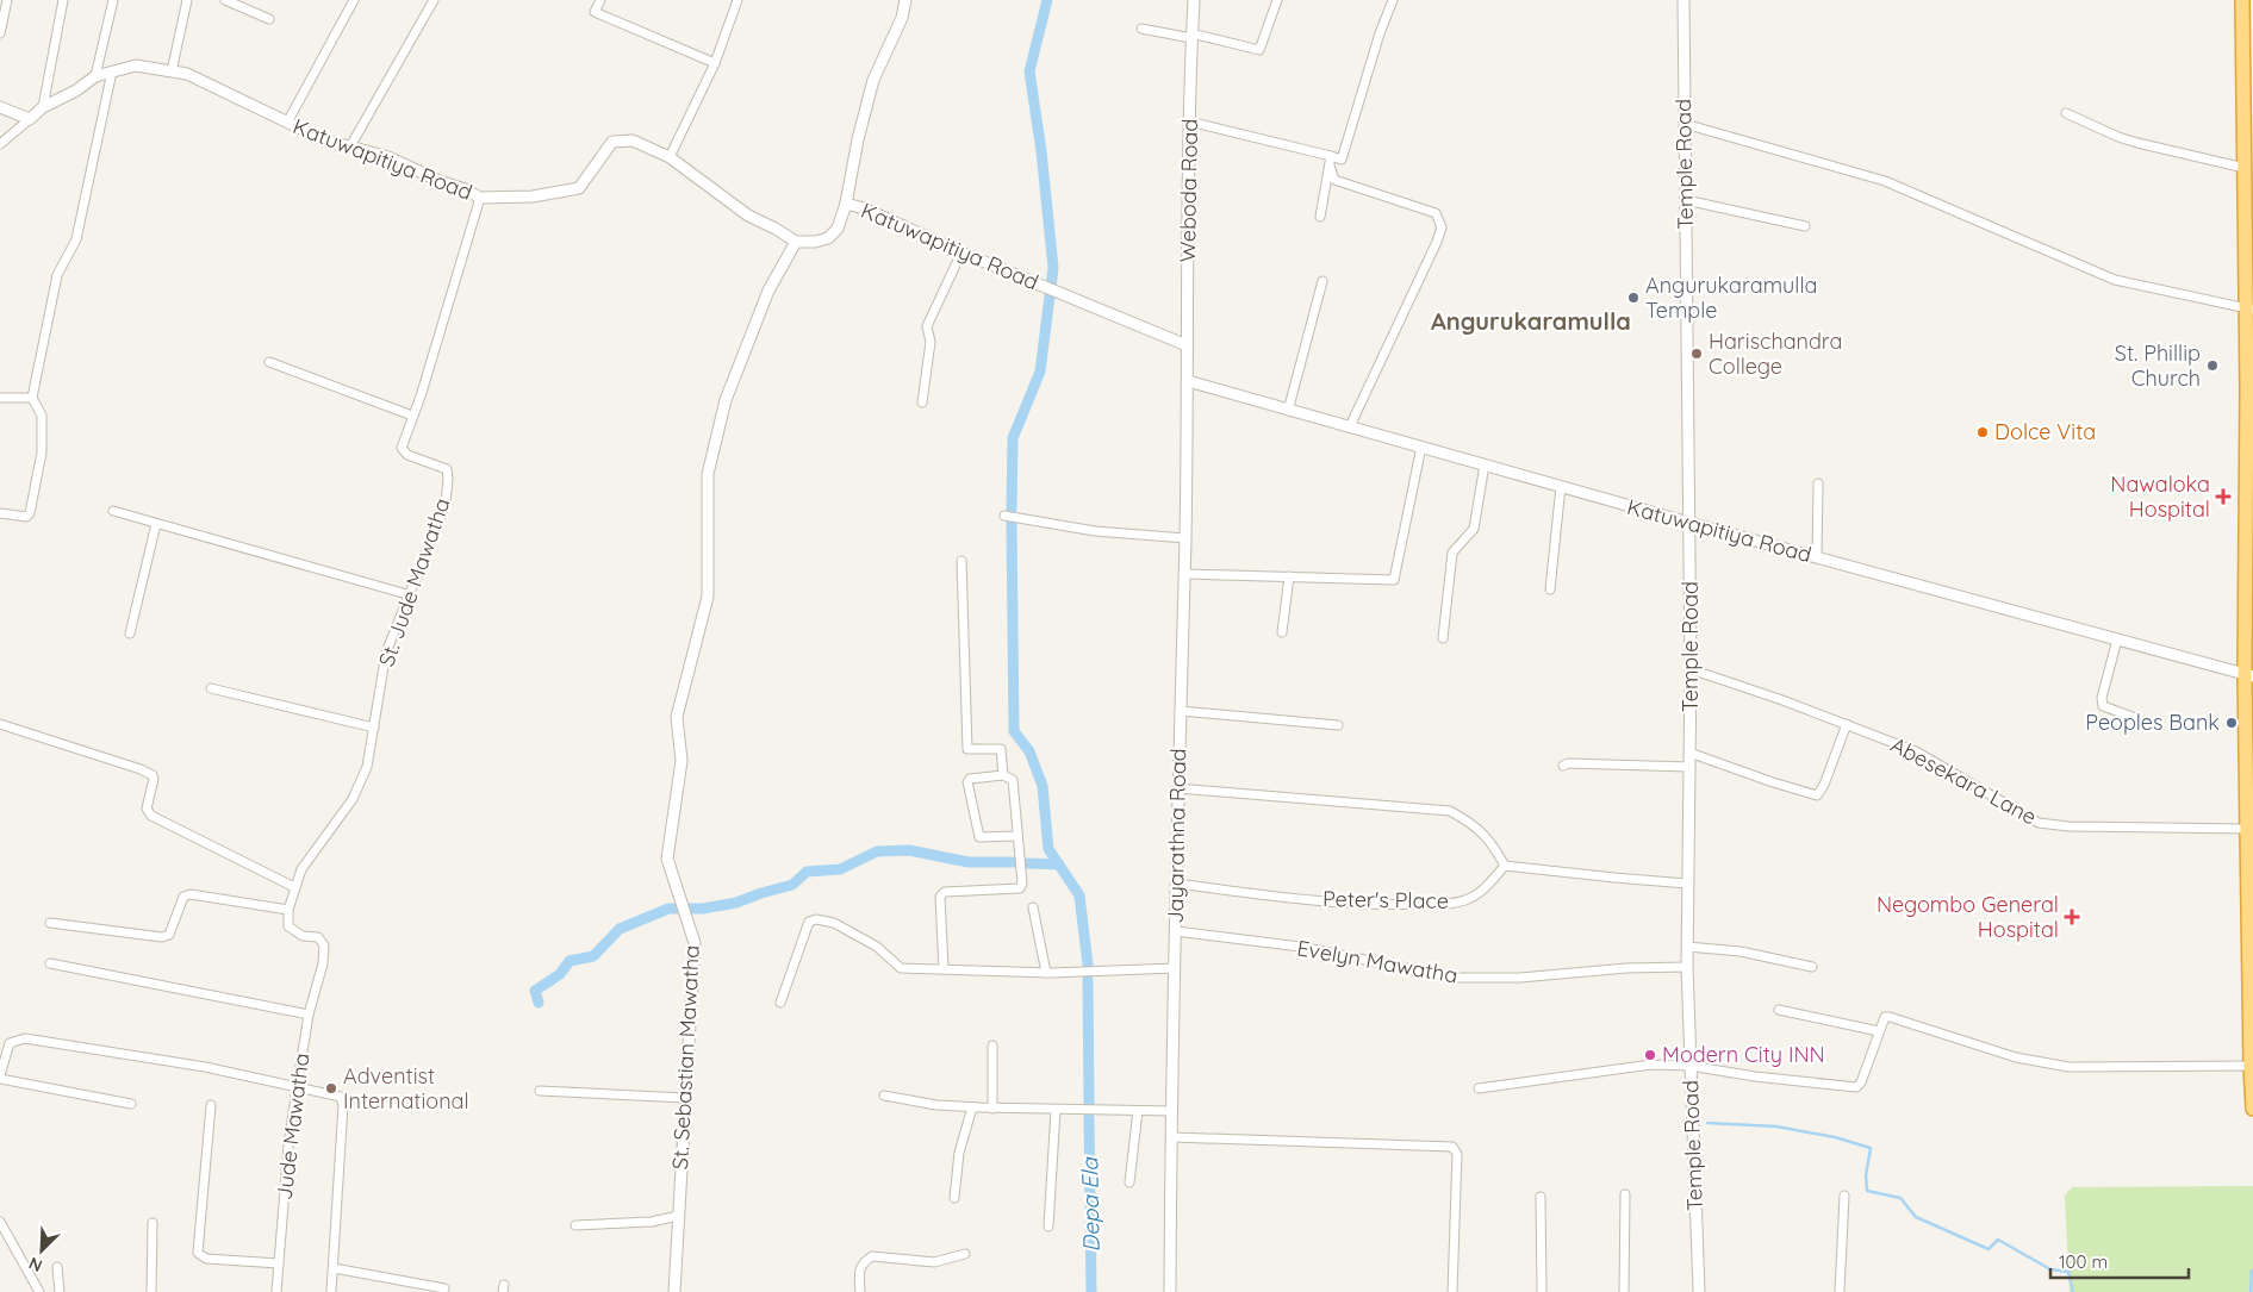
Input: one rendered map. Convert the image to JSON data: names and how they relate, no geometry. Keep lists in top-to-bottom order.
{
  "streets": {
    "street": [
      "Katuwapitiya Road",
      "Temple Road",
      "Weboda Road",
      "St. Jude Mawatha",
      "Abesekara Lane",
      "Jayarathna Road",
      "Peter's Place",
      "Evelyn Mawatha",
      "St. Sebastian Mawatha",
      "Jude Mawatha"
    ]
  },
  "crossings": [
    ["Katuwapitiya Road", "Temple Road"],
    ["Katuwapitiya Road", "Weboda Road"],
    ["Katuwapitiya Road", "St. Jude Mawatha"],
    ["Katuwapitiya Road", "Jayarathna Road"],
    ["Katuwapitiya Road", "St. Sebastian Mawatha"],
    ["Temple Road", "Abesekara Lane"],
    ["Temple Road", "Evelyn Mawatha"],
    ["Weboda Road", "Jayarathna Road"],
    ["St. Jude Mawatha", "Jude Mawatha"],
    ["Jayarathna Road", "Peter's Place"],
    ["Jayarathna Road", "Evelyn Mawatha"]
  ],
  "districts": ["Angurukaramulla"],
  "water": ["Depa Ela"],
  "places": {
    "other": [
      "Angurukaramulla Temple",
      "Harischandra College",
      "St. Phillip Church",
      "Dolce Vita",
      "Peoples Bank",
      "Modern City INN",
      "Adventist International"
    ],
    "health": ["Nawaloka Hospital", "Negombo General Hospital"]
  },
  "scale_bar": "100 m",
  "north": "bottom left"
}
